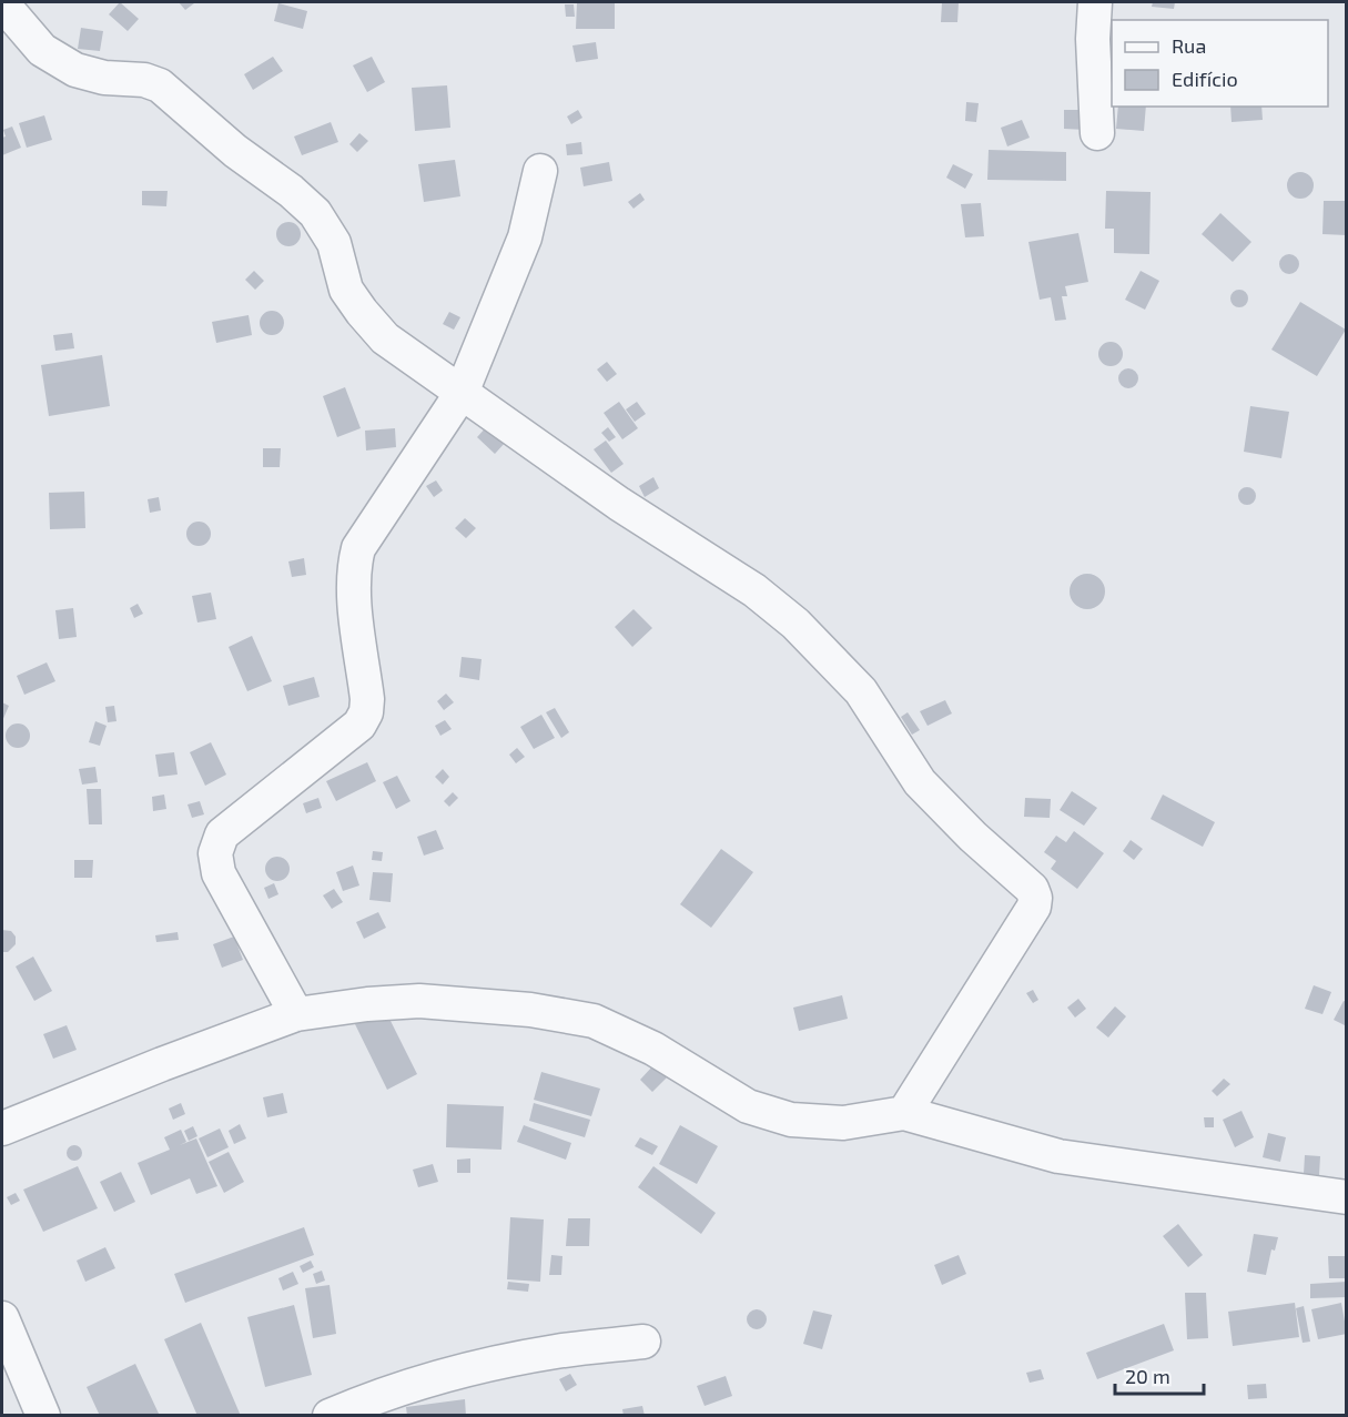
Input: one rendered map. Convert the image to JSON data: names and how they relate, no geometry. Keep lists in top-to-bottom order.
{
  "legend": ["Rua", "Edifício"],
  "scale_bar": "20 m"
}
